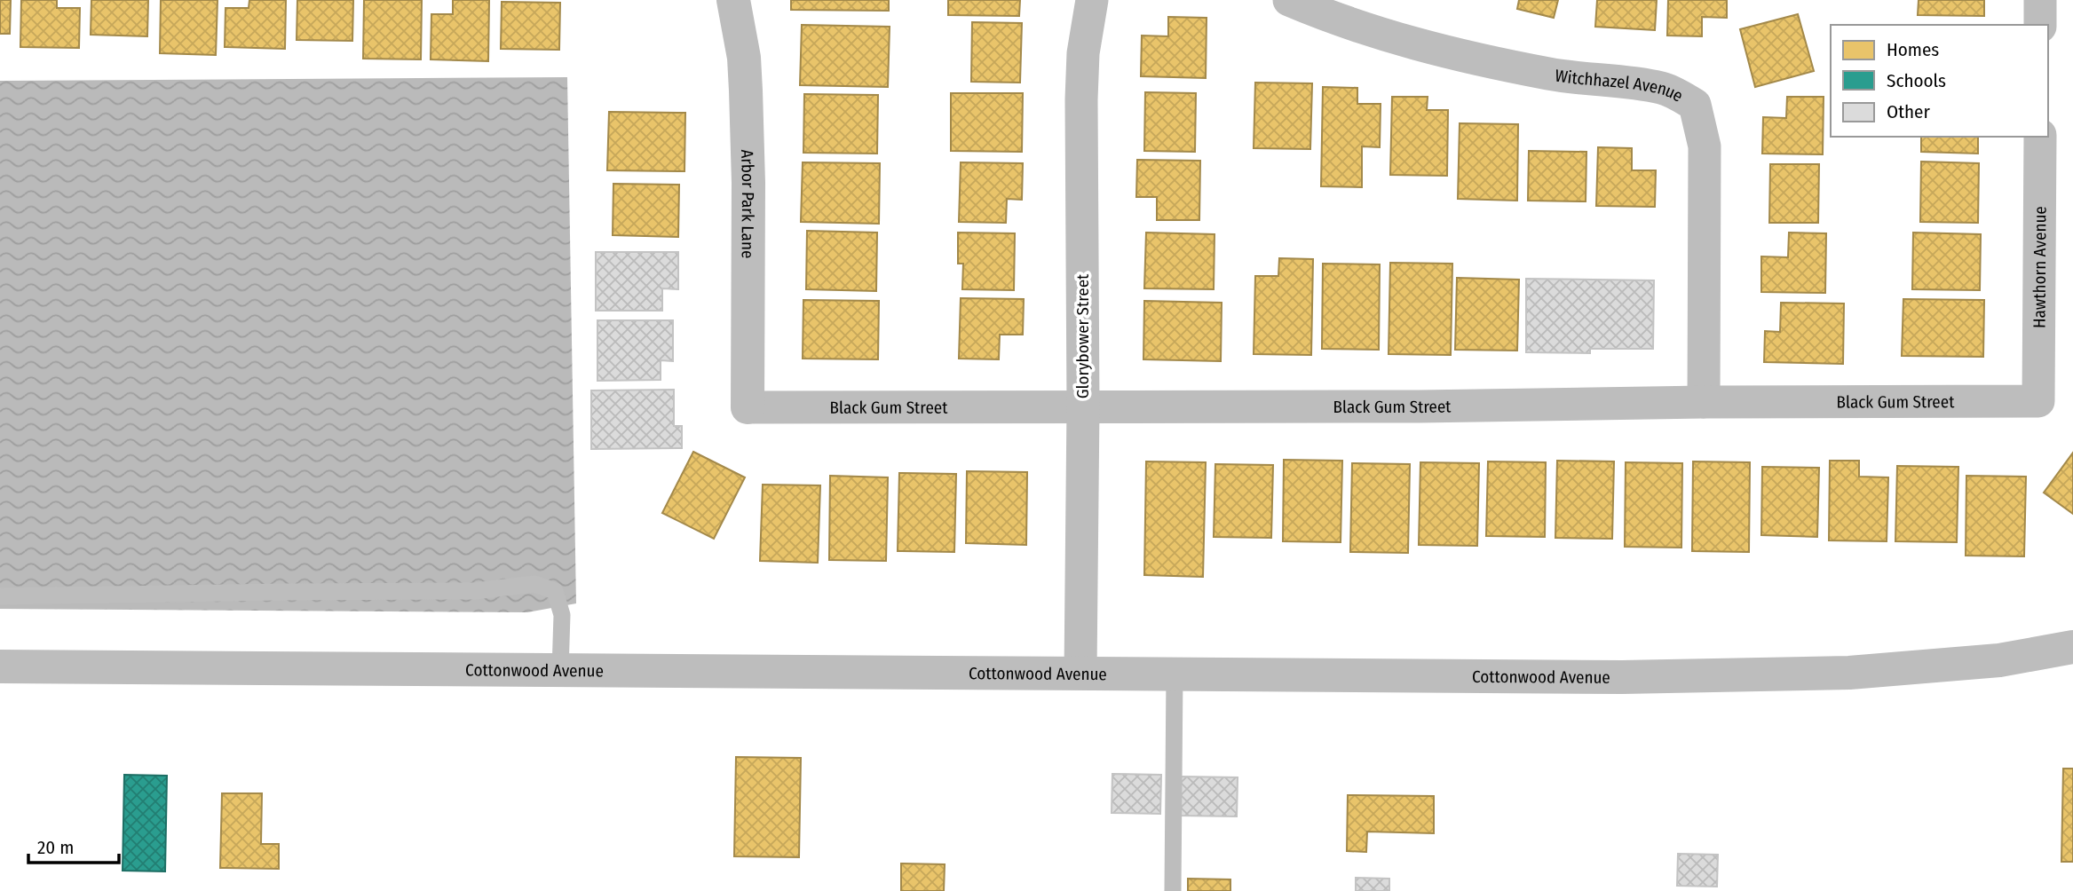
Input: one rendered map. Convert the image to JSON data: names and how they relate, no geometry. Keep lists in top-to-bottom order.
{
  "streets": {
    "street": [
      "Witchhazel Avenue",
      "Arbor Park Lane",
      "Hawthorn Avenue",
      "Glorybower Street",
      "Black Gum Street",
      "Cottonwood Avenue"
    ]
  },
  "crossings": [
    ["Witchhazel Avenue", "Black Gum Street"],
    ["Arbor Park Lane", "Black Gum Street"],
    ["Hawthorn Avenue", "Black Gum Street"],
    ["Glorybower Street", "Black Gum Street"],
    ["Glorybower Street", "Cottonwood Avenue"]
  ],
  "legend": ["Homes", "Schools", "Other"],
  "scale_bar": "20 m"
}
